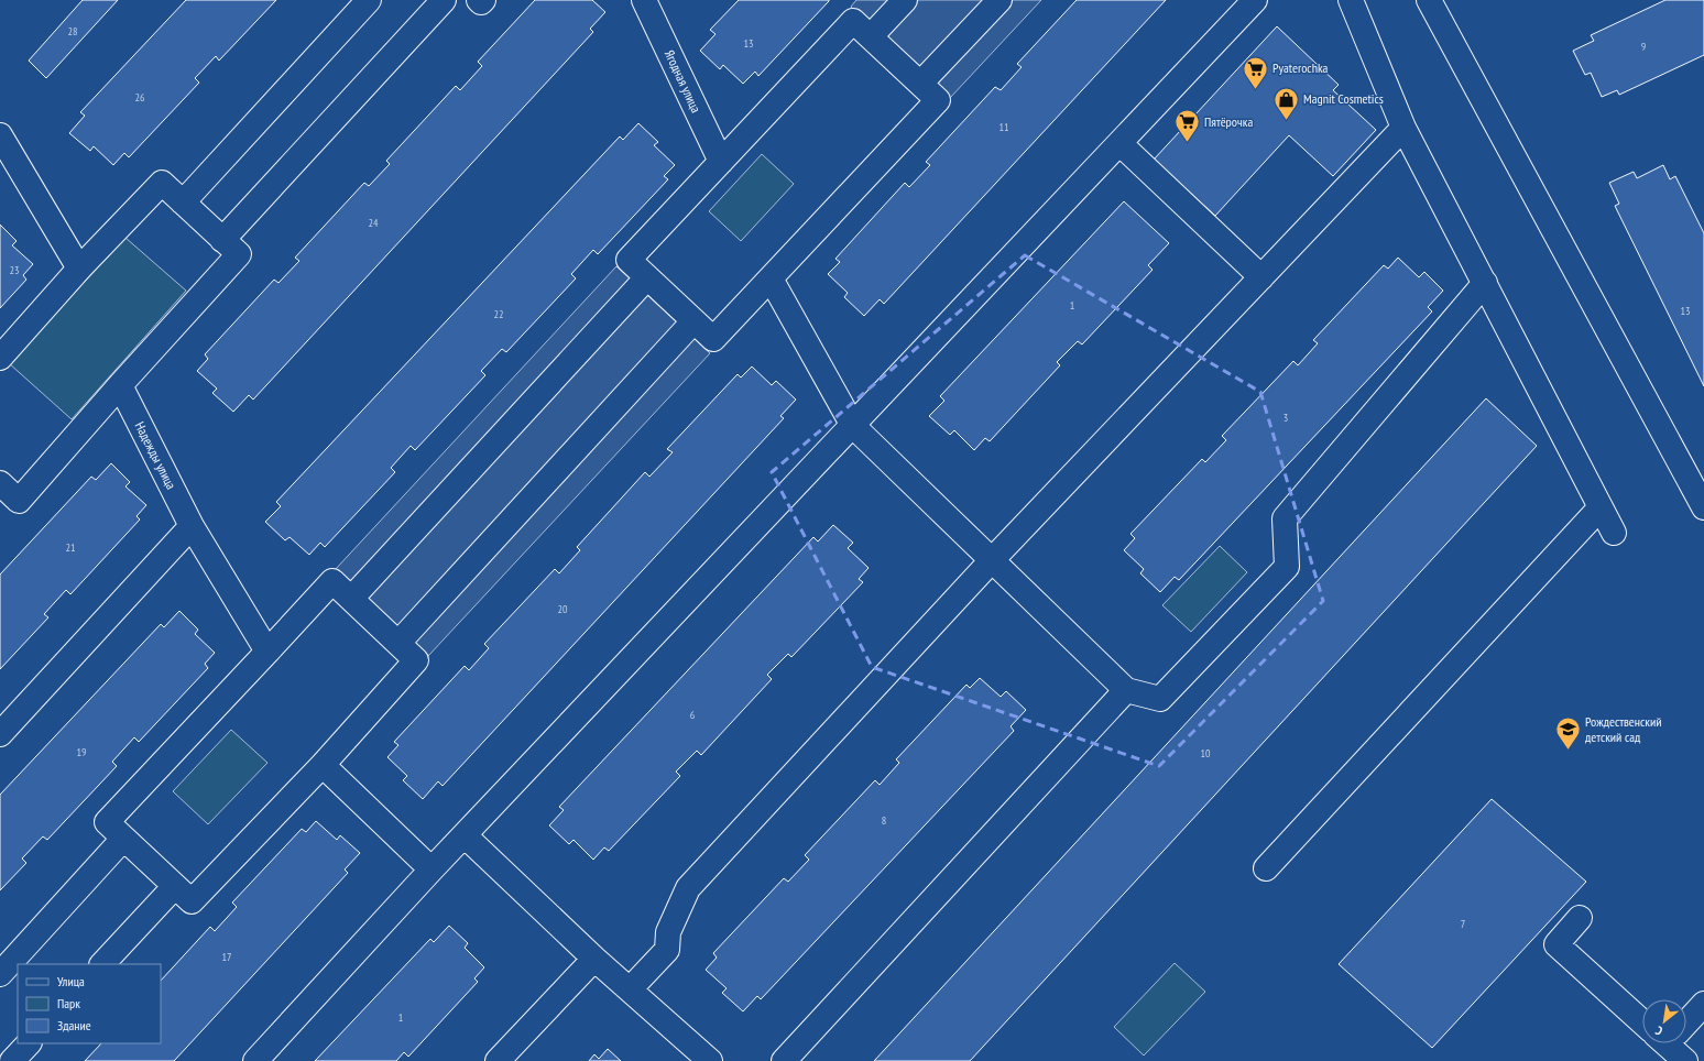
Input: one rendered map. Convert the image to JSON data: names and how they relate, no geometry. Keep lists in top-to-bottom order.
{
  "streets": {
    "street": ["Ягодная улица", "Надежды улица"]
  },
  "places": {
    "supermarket": ["Pyaterochka", "Пятёрочка"],
    "shop": ["Magnit Cosmetics"],
    "school or university": ["Рождественский детский сад"]
  },
  "house_numbers": [
    "28",
    "13",
    "9",
    "26",
    "11",
    "24",
    "23",
    "1",
    "13",
    "22",
    "3",
    "21",
    "20",
    "6",
    "19",
    "10",
    "8",
    "7",
    "17",
    "1"
  ],
  "legend": ["Улица", "Парк", "Здание"],
  "north": "bottom left"
}
